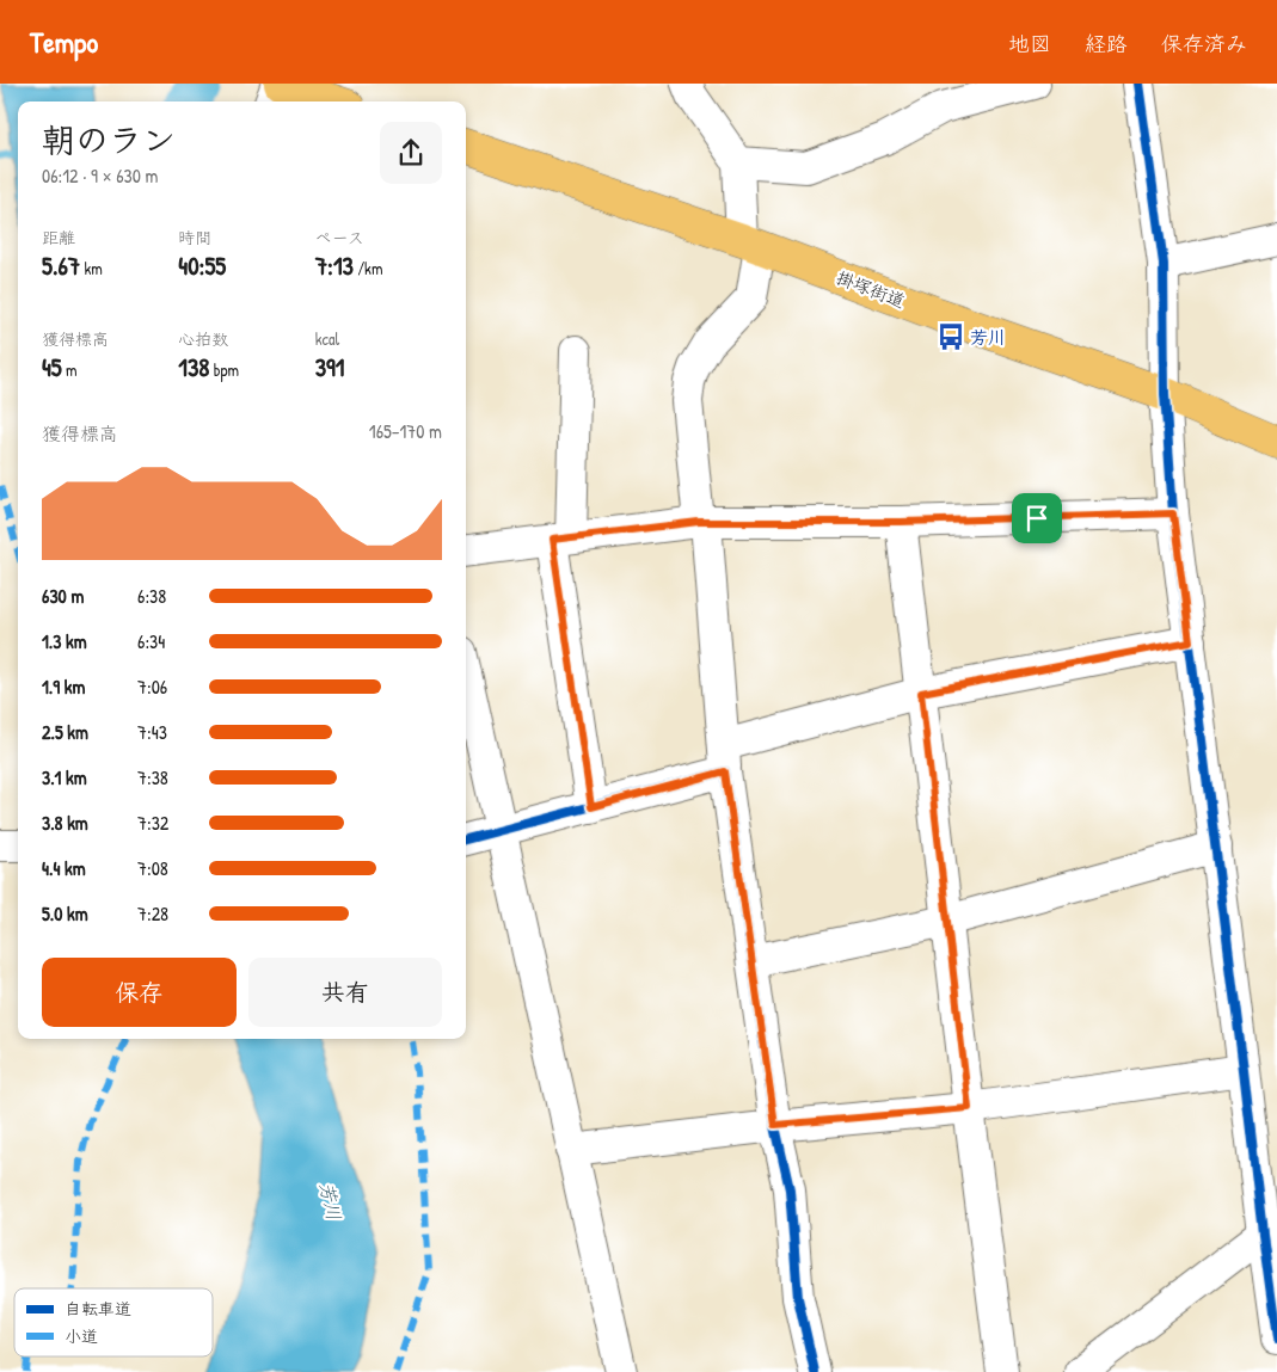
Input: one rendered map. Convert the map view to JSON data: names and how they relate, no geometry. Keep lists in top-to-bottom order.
{
  "streets": {
    "highway": ["掛塚街道"]
  },
  "water": ["芳川"],
  "places": {
    "bus stop": ["芳川"]
  },
  "legend": ["自転車道", "小道"],
  "page": {
    "header": "Tempo",
    "nav": ["地図", "経路", "保存済み"],
    "heading": ["朝のラン", "06:12 · 9 × 630 m"],
    "stats": [
      ["距離", "5.67 km"],
      ["時間", "40:55"],
      ["ペース", "7:13 /km"],
      ["獲得標高", "45 m"],
      ["心拍数", "138 bpm"],
      ["kcal", "391"]
    ],
    "chart": ["獲得標高", "165–170 m"],
    "list": [
      {
        "name": "630 m",
        "note": "6:38"
      },
      {
        "name": "1.3 km",
        "note": "6:34"
      },
      {
        "name": "1.9 km",
        "note": "7:06"
      },
      {
        "name": "2.5 km",
        "note": "7:43"
      },
      {
        "name": "3.1 km",
        "note": "7:38"
      },
      {
        "name": "3.8 km",
        "note": "7:32"
      },
      {
        "name": "4.4 km",
        "note": "7:08"
      },
      {
        "name": "5.0 km",
        "note": "7:28"
      }
    ],
    "buttons": ["保存", "共有"]
  }
}
